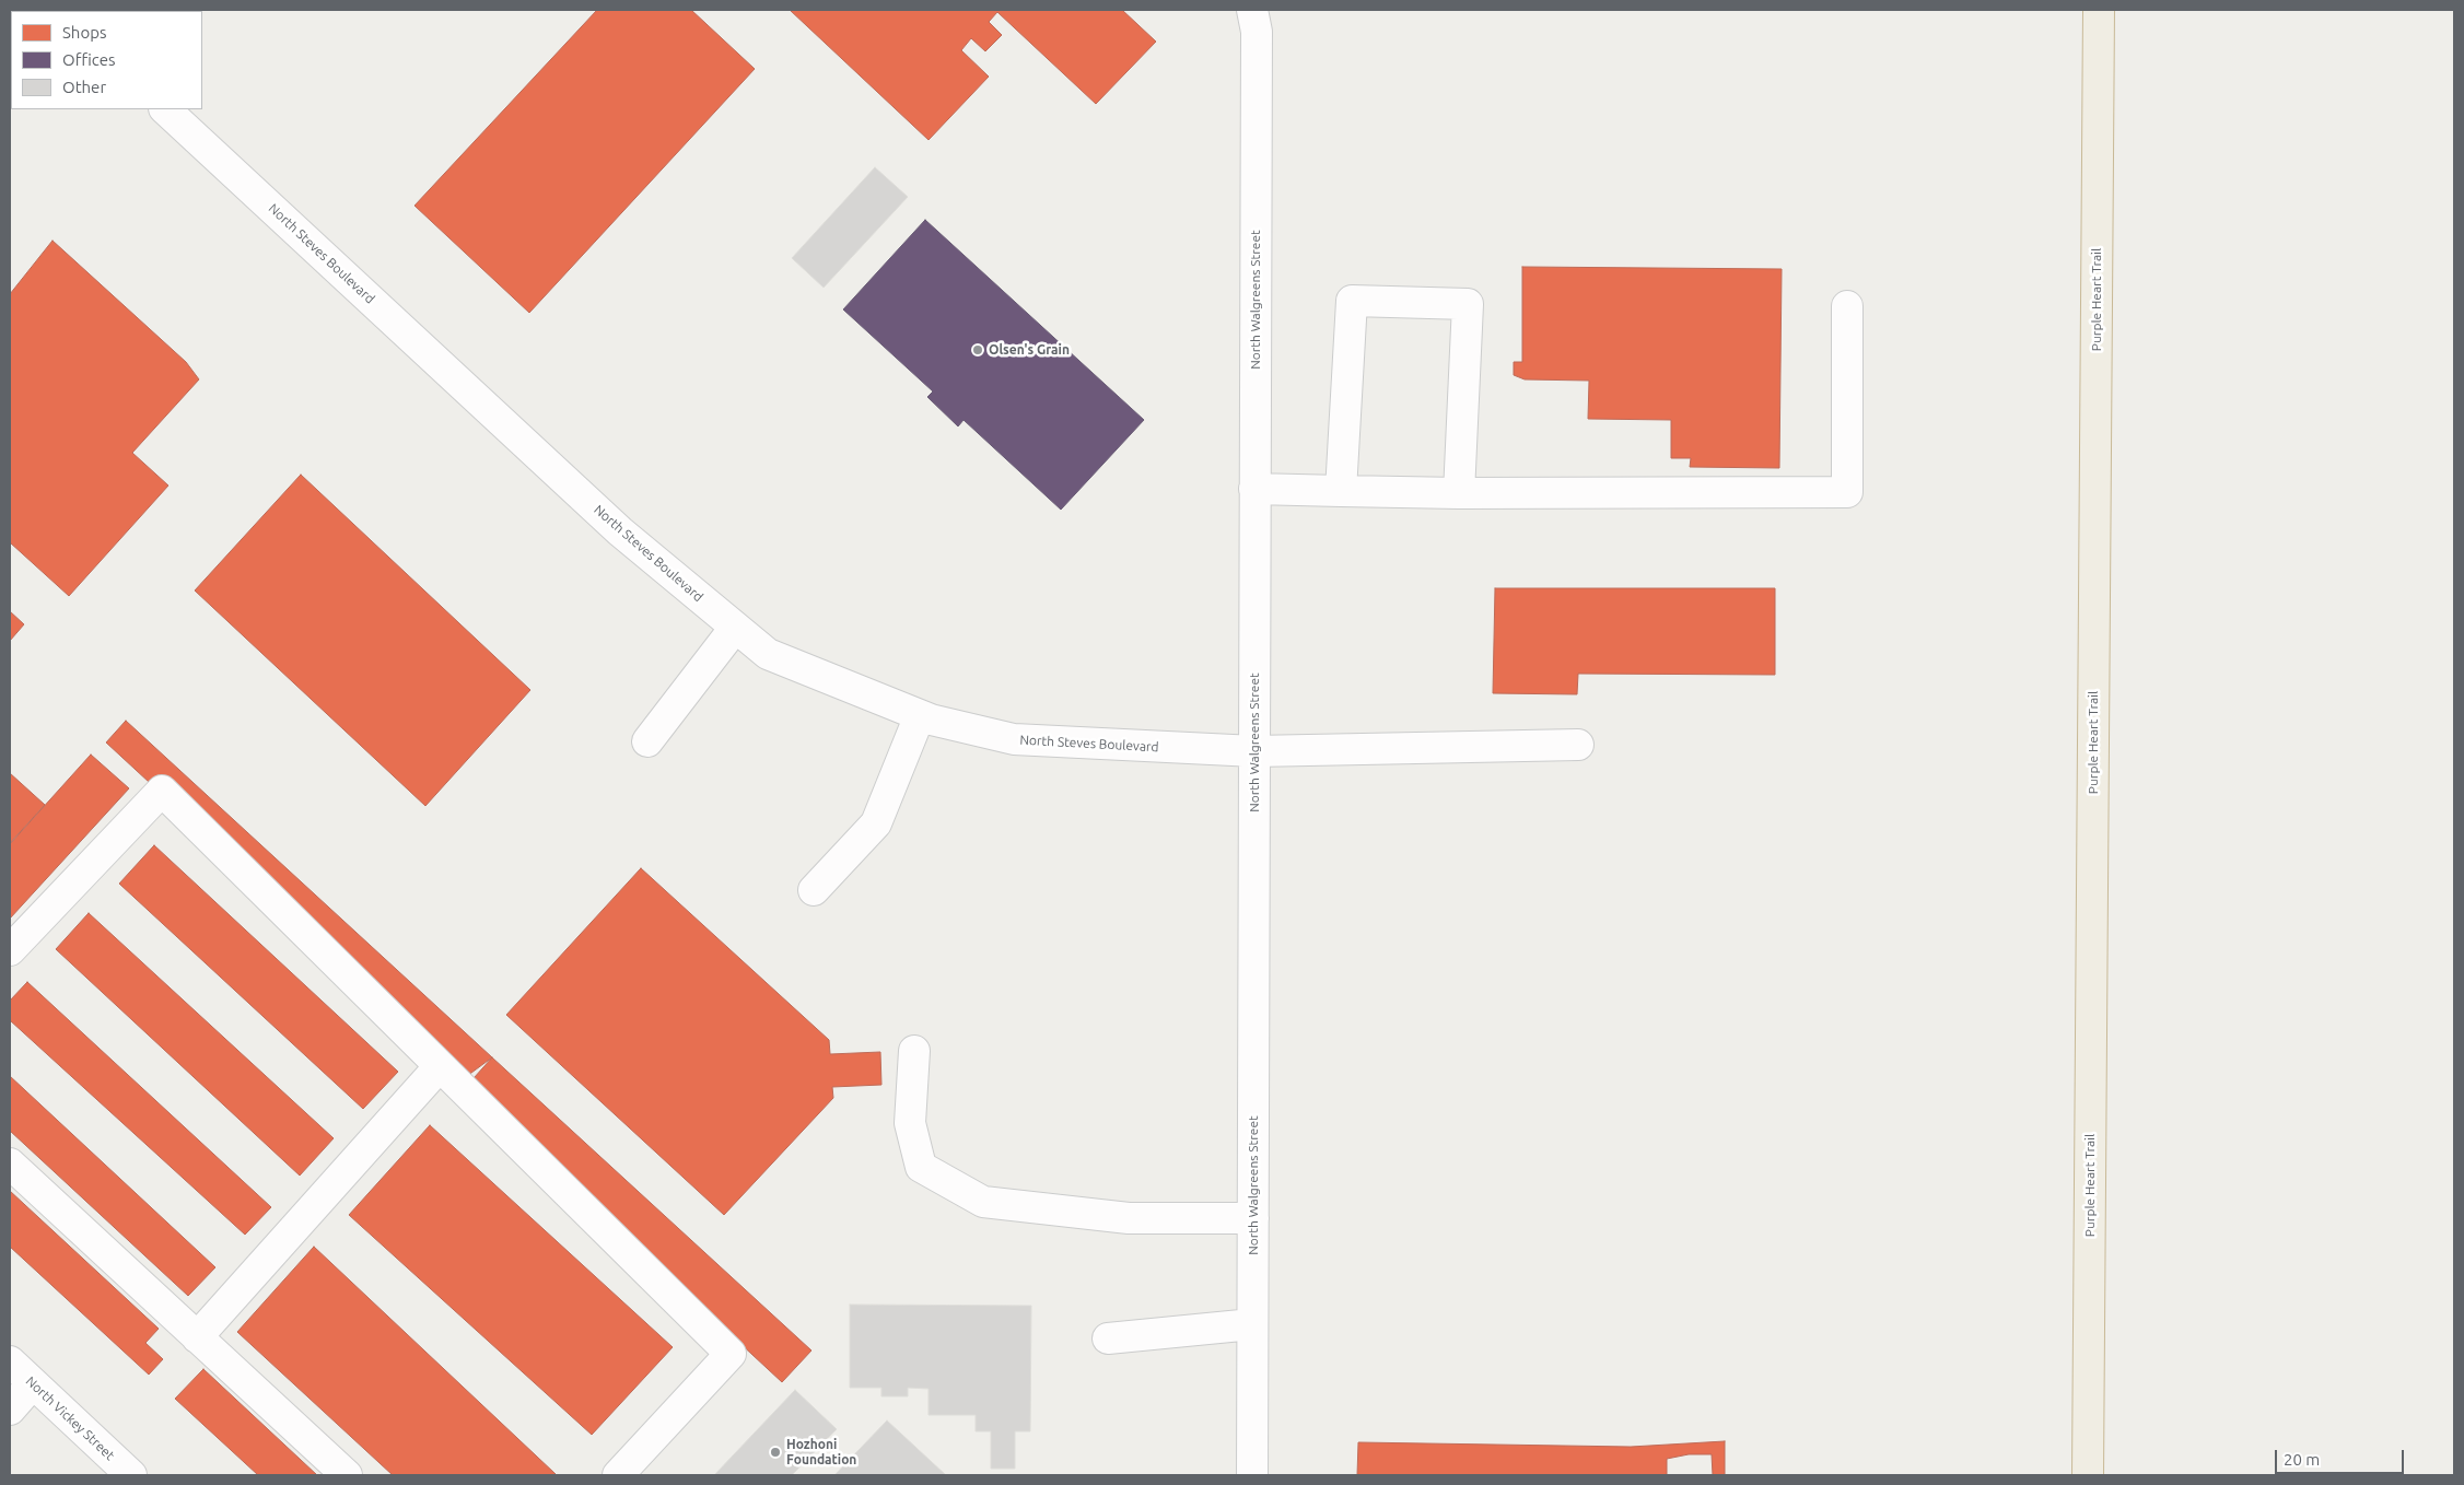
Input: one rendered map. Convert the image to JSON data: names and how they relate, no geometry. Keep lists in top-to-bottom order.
{
  "streets": {
    "highway": ["Purple Heart Trail"],
    "street": ["North Steves Boulevard", "North Walgreens Street", "North Vickey Street"]
  },
  "crossings": [
    ["North Steves Boulevard", "North Walgreens Street"]
  ],
  "places": ["Olsen's Grain", "Hozhoni Foundation"],
  "legend": ["Shops", "Offices", "Other"],
  "scale_bar": "20 m"
}
